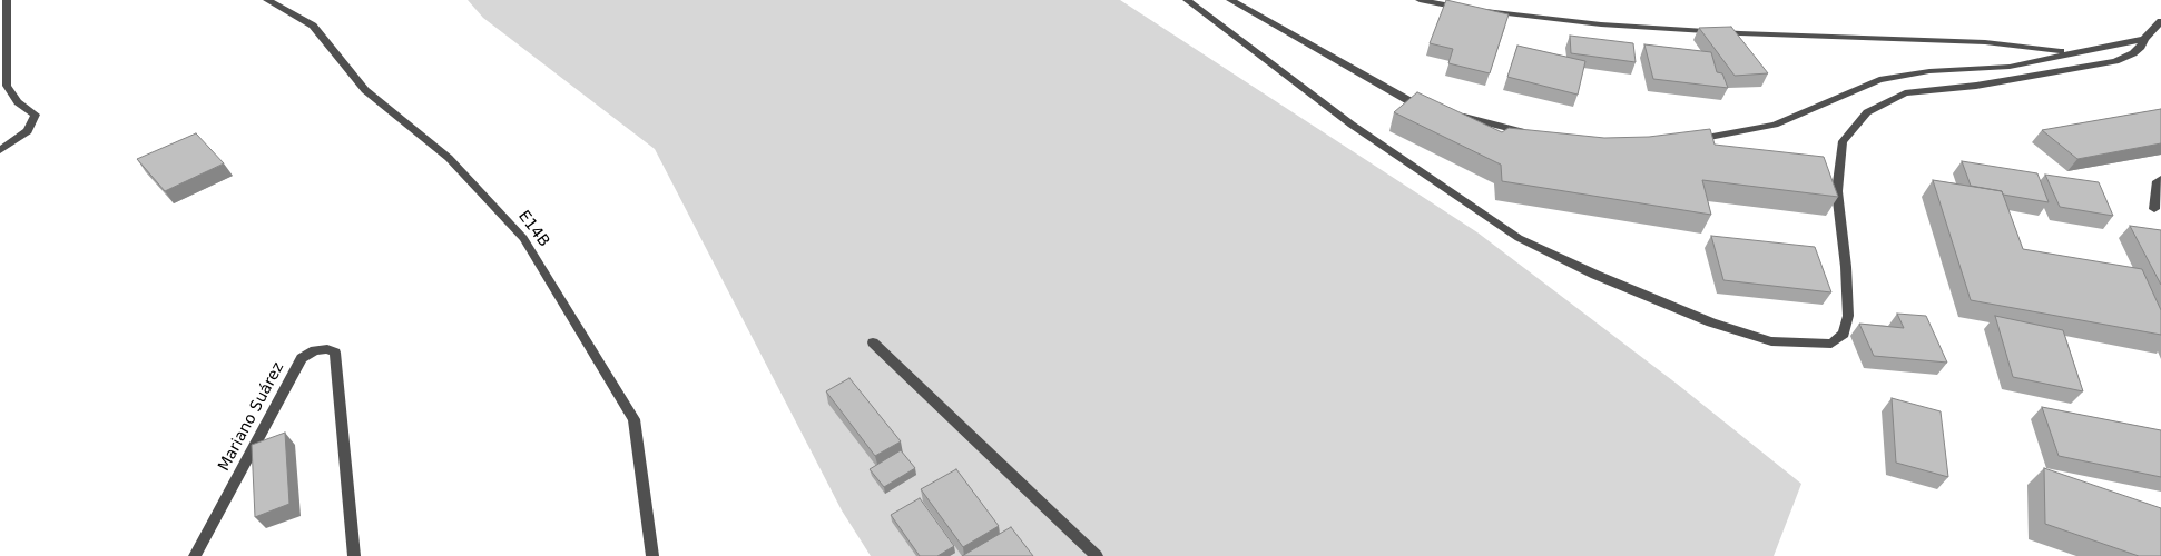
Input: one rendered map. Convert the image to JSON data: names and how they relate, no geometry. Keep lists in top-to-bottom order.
{
  "streets": {
    "street": ["E14B", "Mariano Suárez"]
  }
}
